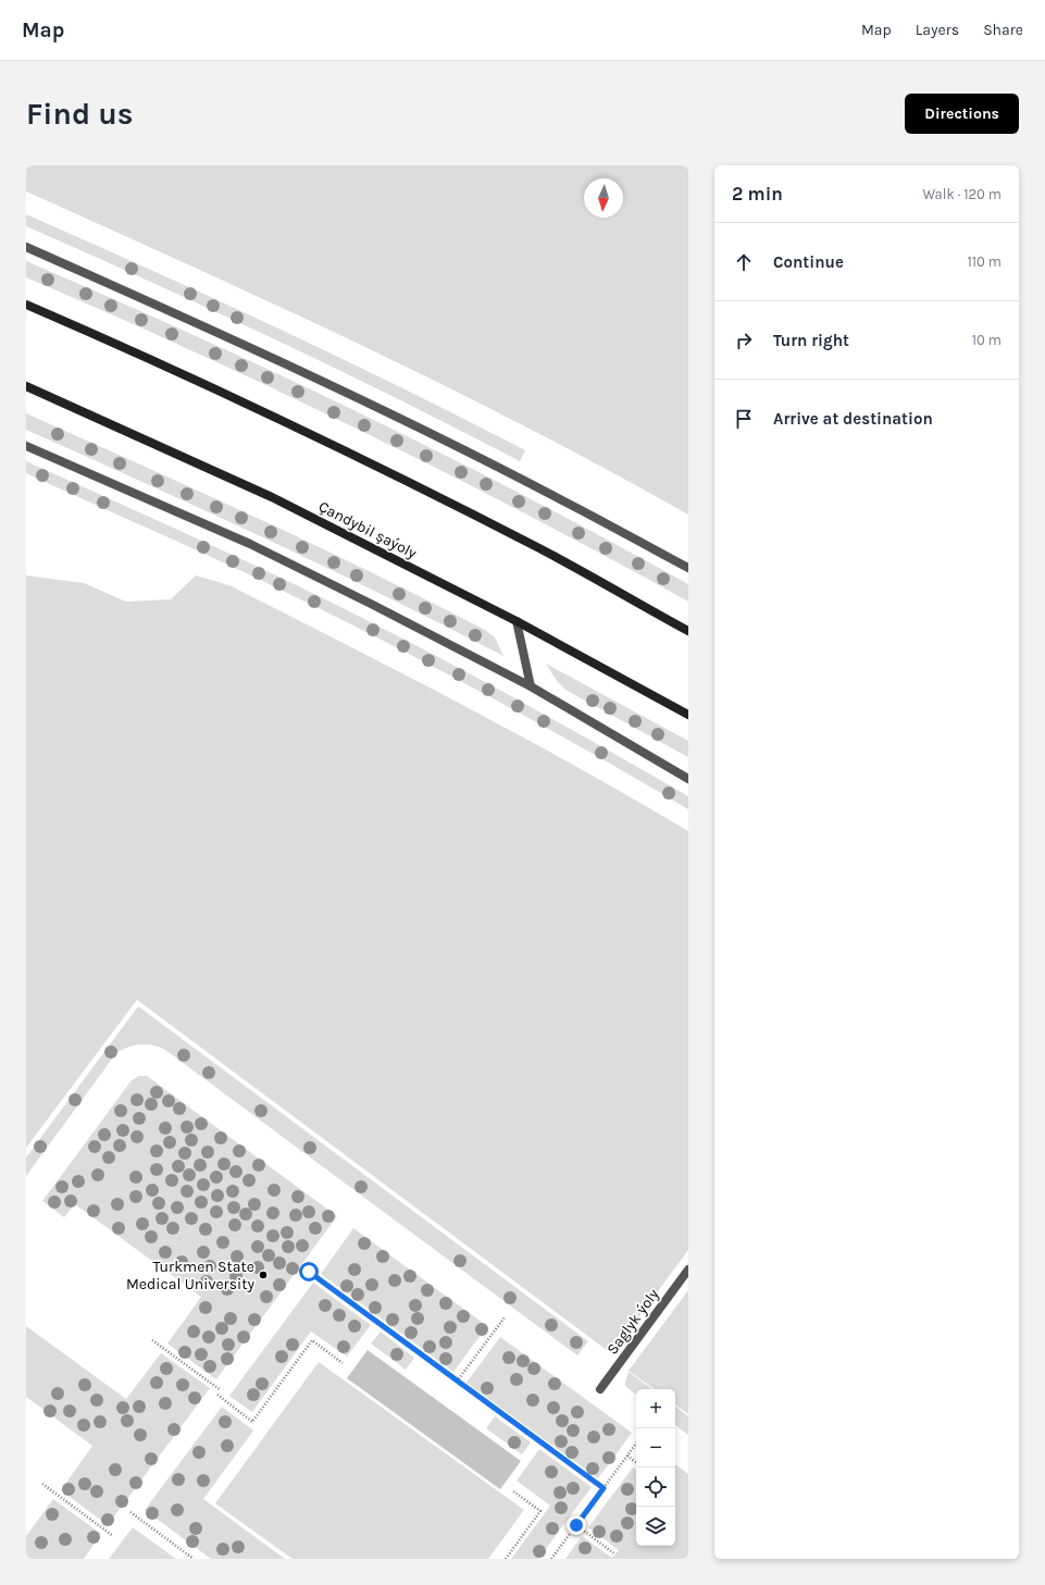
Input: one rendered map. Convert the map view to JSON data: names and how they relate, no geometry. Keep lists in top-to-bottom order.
{
  "streets": {
    "main road": ["Çandybil şaýoly"],
    "street": ["Saglyk ýoly"]
  },
  "places": ["Turkmen State Medical University"],
  "north": "bottom",
  "page": {
    "header": "Map",
    "nav": ["Map", "Layers", "Share"],
    "buttons": "Directions",
    "title": "Find us",
    "heading": ["2 min", "Walk · 120 m"],
    "list": [
      ["Continue", "110 m"],
      ["Turn right", "10 m"],
      "Arrive at destination"
    ],
    "map_buttons": ["+", "−"]
  }
}
